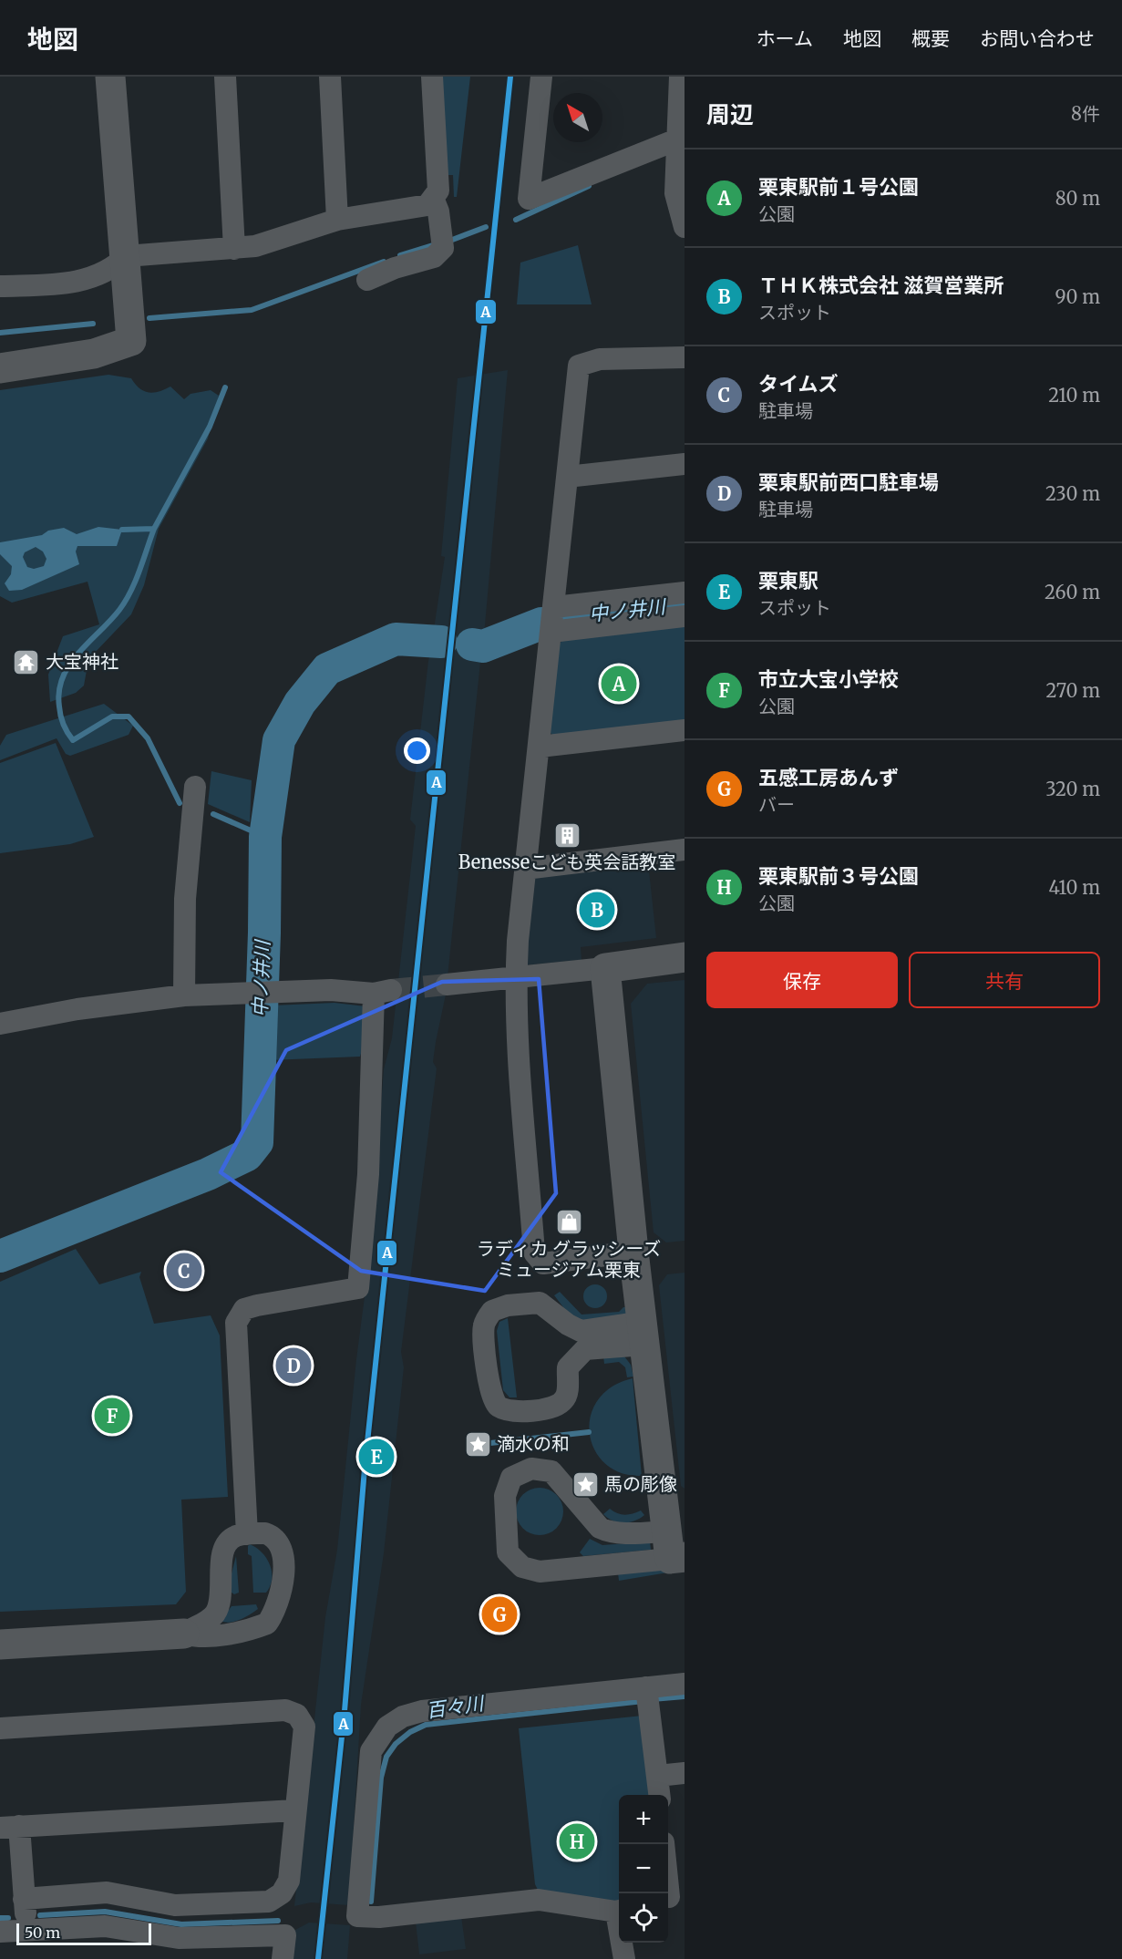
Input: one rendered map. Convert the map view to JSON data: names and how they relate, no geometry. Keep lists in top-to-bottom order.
{
  "water": ["中ノ井川", "百々川"],
  "places": {
    "temple": ["大宝神社"],
    "building": ["Benesseこども英会話教室"],
    "shop": ["ラディカ グラッシーズ ミュージアム栗東"],
    "place": ["滴水の和", "馬の彫像"]
  },
  "lines": ["transit line A"],
  "scale_bar": "50 m",
  "north": "top left",
  "page": {
    "header": "地図",
    "nav": [
      "ホーム",
      "地図",
      "概要",
      "お問い合わせ"
    ],
    "heading": ["周辺", "8件"],
    "list": [
      {
        "mark": "A",
        "name": "栗東駅前１号公園",
        "note": "公園",
        "value": "80 m"
      },
      {
        "mark": "B",
        "name": "ＴＨＫ株式会社 滋賀営業所",
        "note": "スポット",
        "value": "90 m"
      },
      {
        "mark": "C",
        "name": "タイムズ",
        "note": "駐車場",
        "value": "210 m"
      },
      {
        "mark": "D",
        "name": "栗東駅前西口駐車場",
        "note": "駐車場",
        "value": "230 m"
      },
      {
        "mark": "E",
        "name": "栗東駅",
        "note": "スポット",
        "value": "260 m"
      },
      {
        "mark": "F",
        "name": "市立大宝小学校",
        "note": "公園",
        "value": "270 m"
      },
      {
        "mark": "G",
        "name": "五感工房あんず",
        "note": "バー",
        "value": "320 m"
      },
      {
        "mark": "H",
        "name": "栗東駅前３号公園",
        "note": "公園",
        "value": "410 m"
      }
    ],
    "pins": [
      "A",
      "B",
      "C",
      "D",
      "F",
      "E",
      "G",
      "H"
    ],
    "buttons": ["保存", "共有"],
    "map_buttons": ["+", "−"],
    "scale": "50 m"
  }
}
